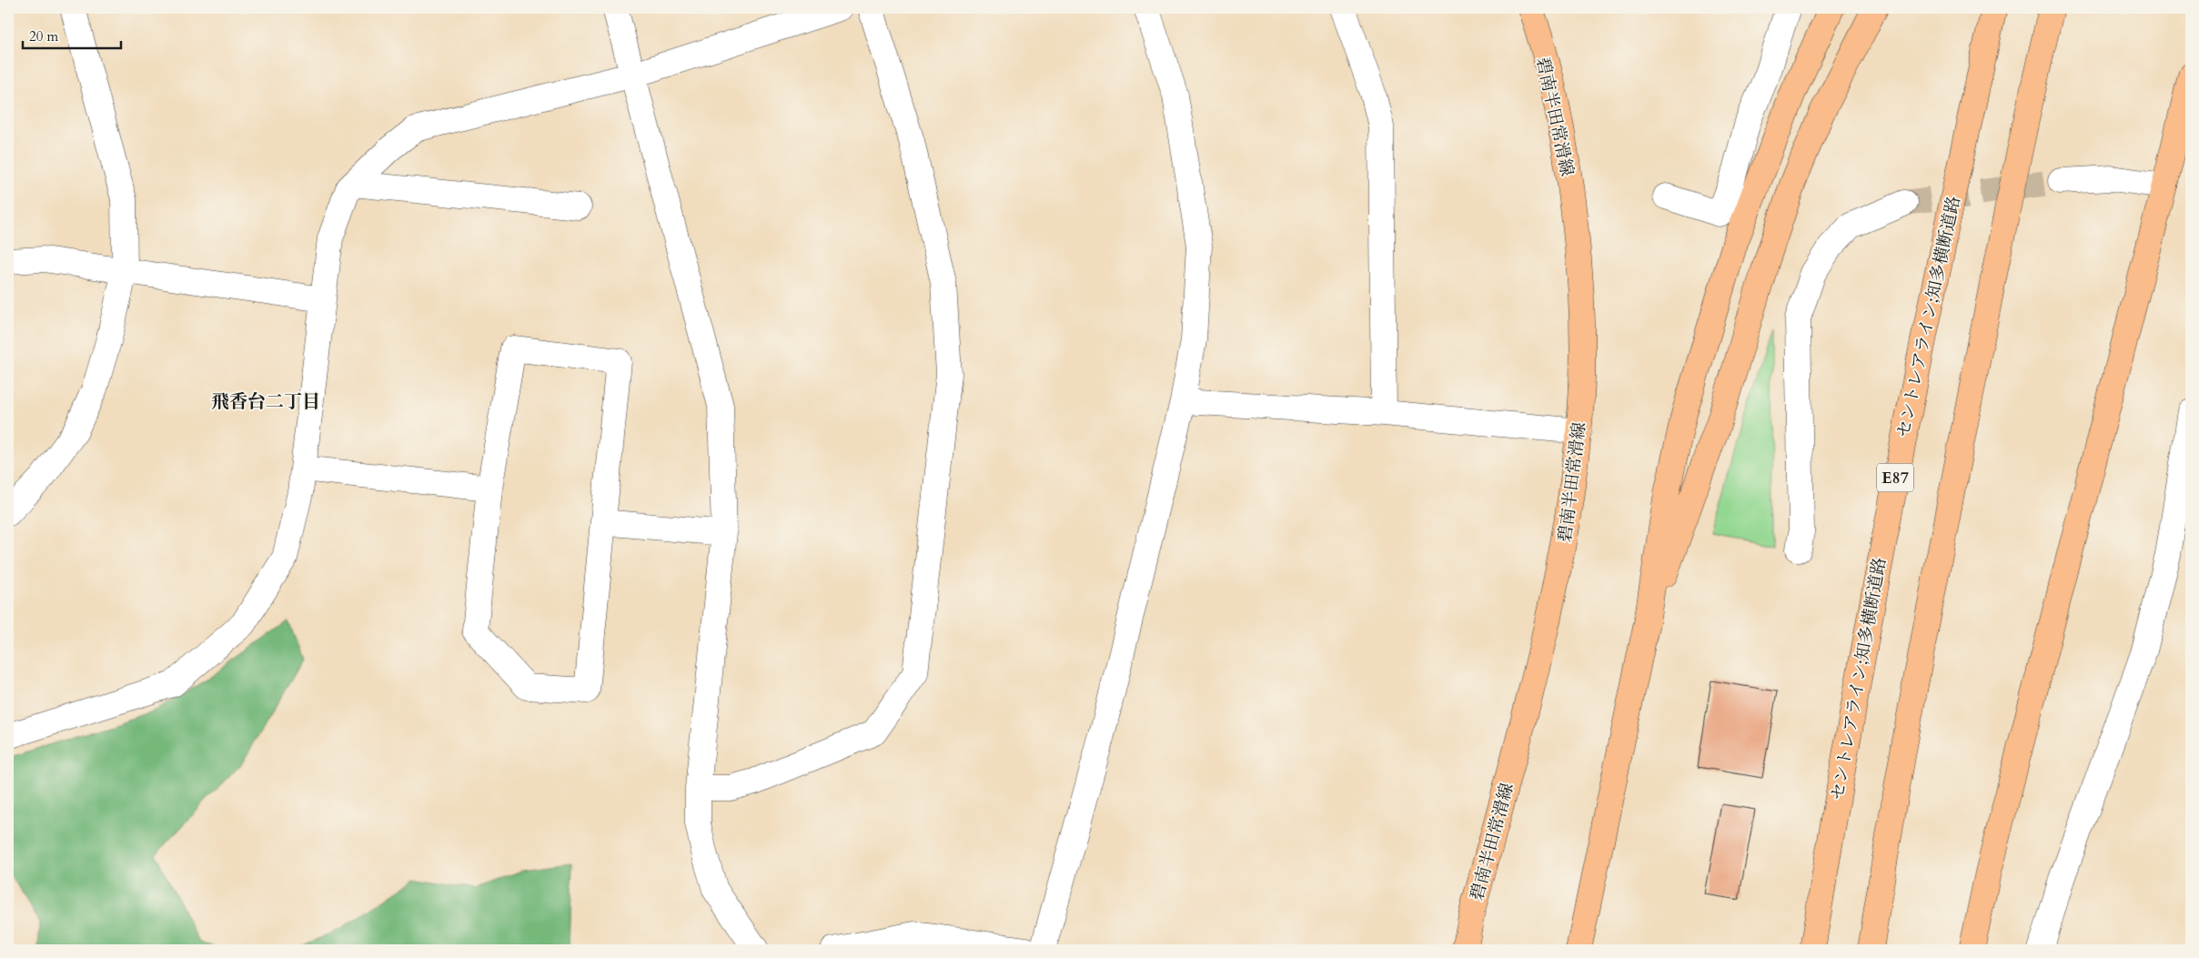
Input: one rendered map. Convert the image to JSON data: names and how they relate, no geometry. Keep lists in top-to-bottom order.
{
  "streets": {
    "main road": ["碧南半田常滑線", "セントレアライン;知多横断道路", "E87"]
  },
  "districts": ["飛香台二丁目"],
  "scale_bar": "20 m"
}
